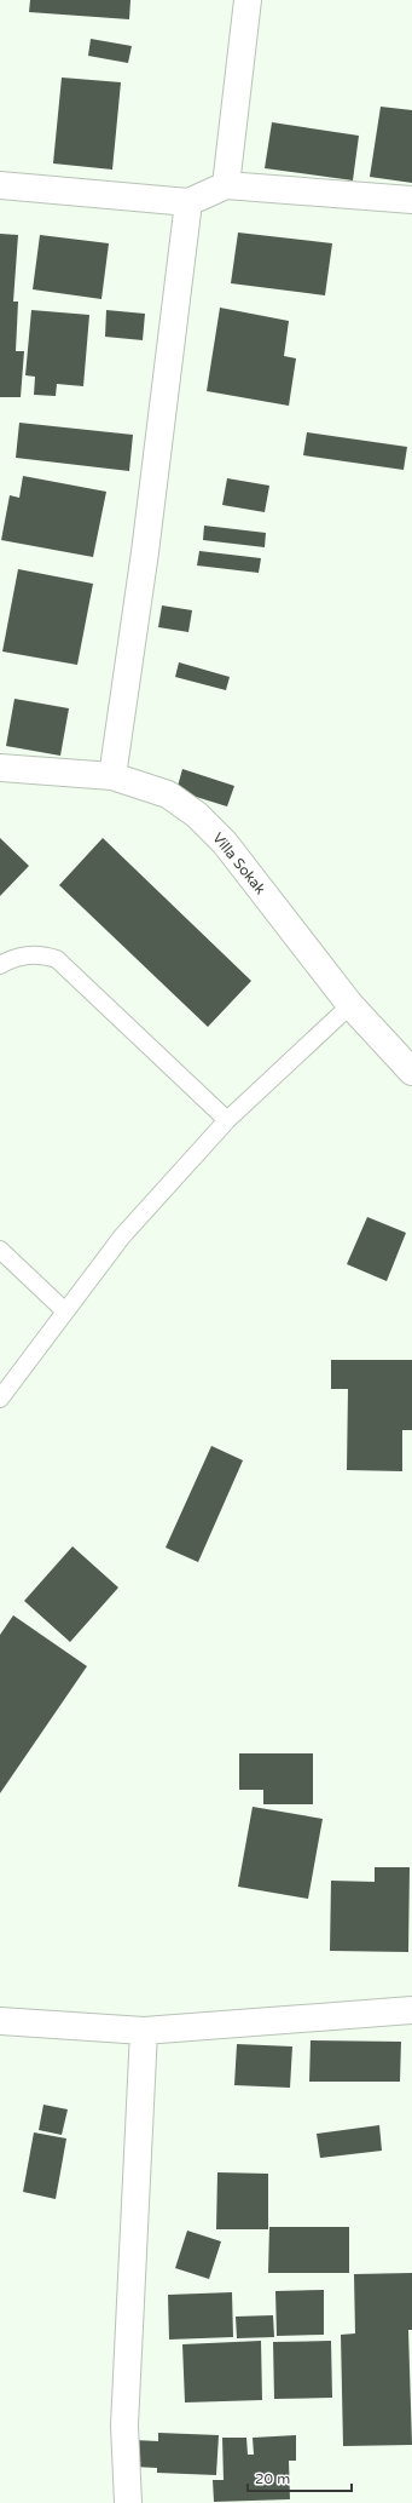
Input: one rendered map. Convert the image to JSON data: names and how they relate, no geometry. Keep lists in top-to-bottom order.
{
  "streets": {
    "street": ["Villa Sokak"]
  },
  "scale_bar": "20 m"
}
